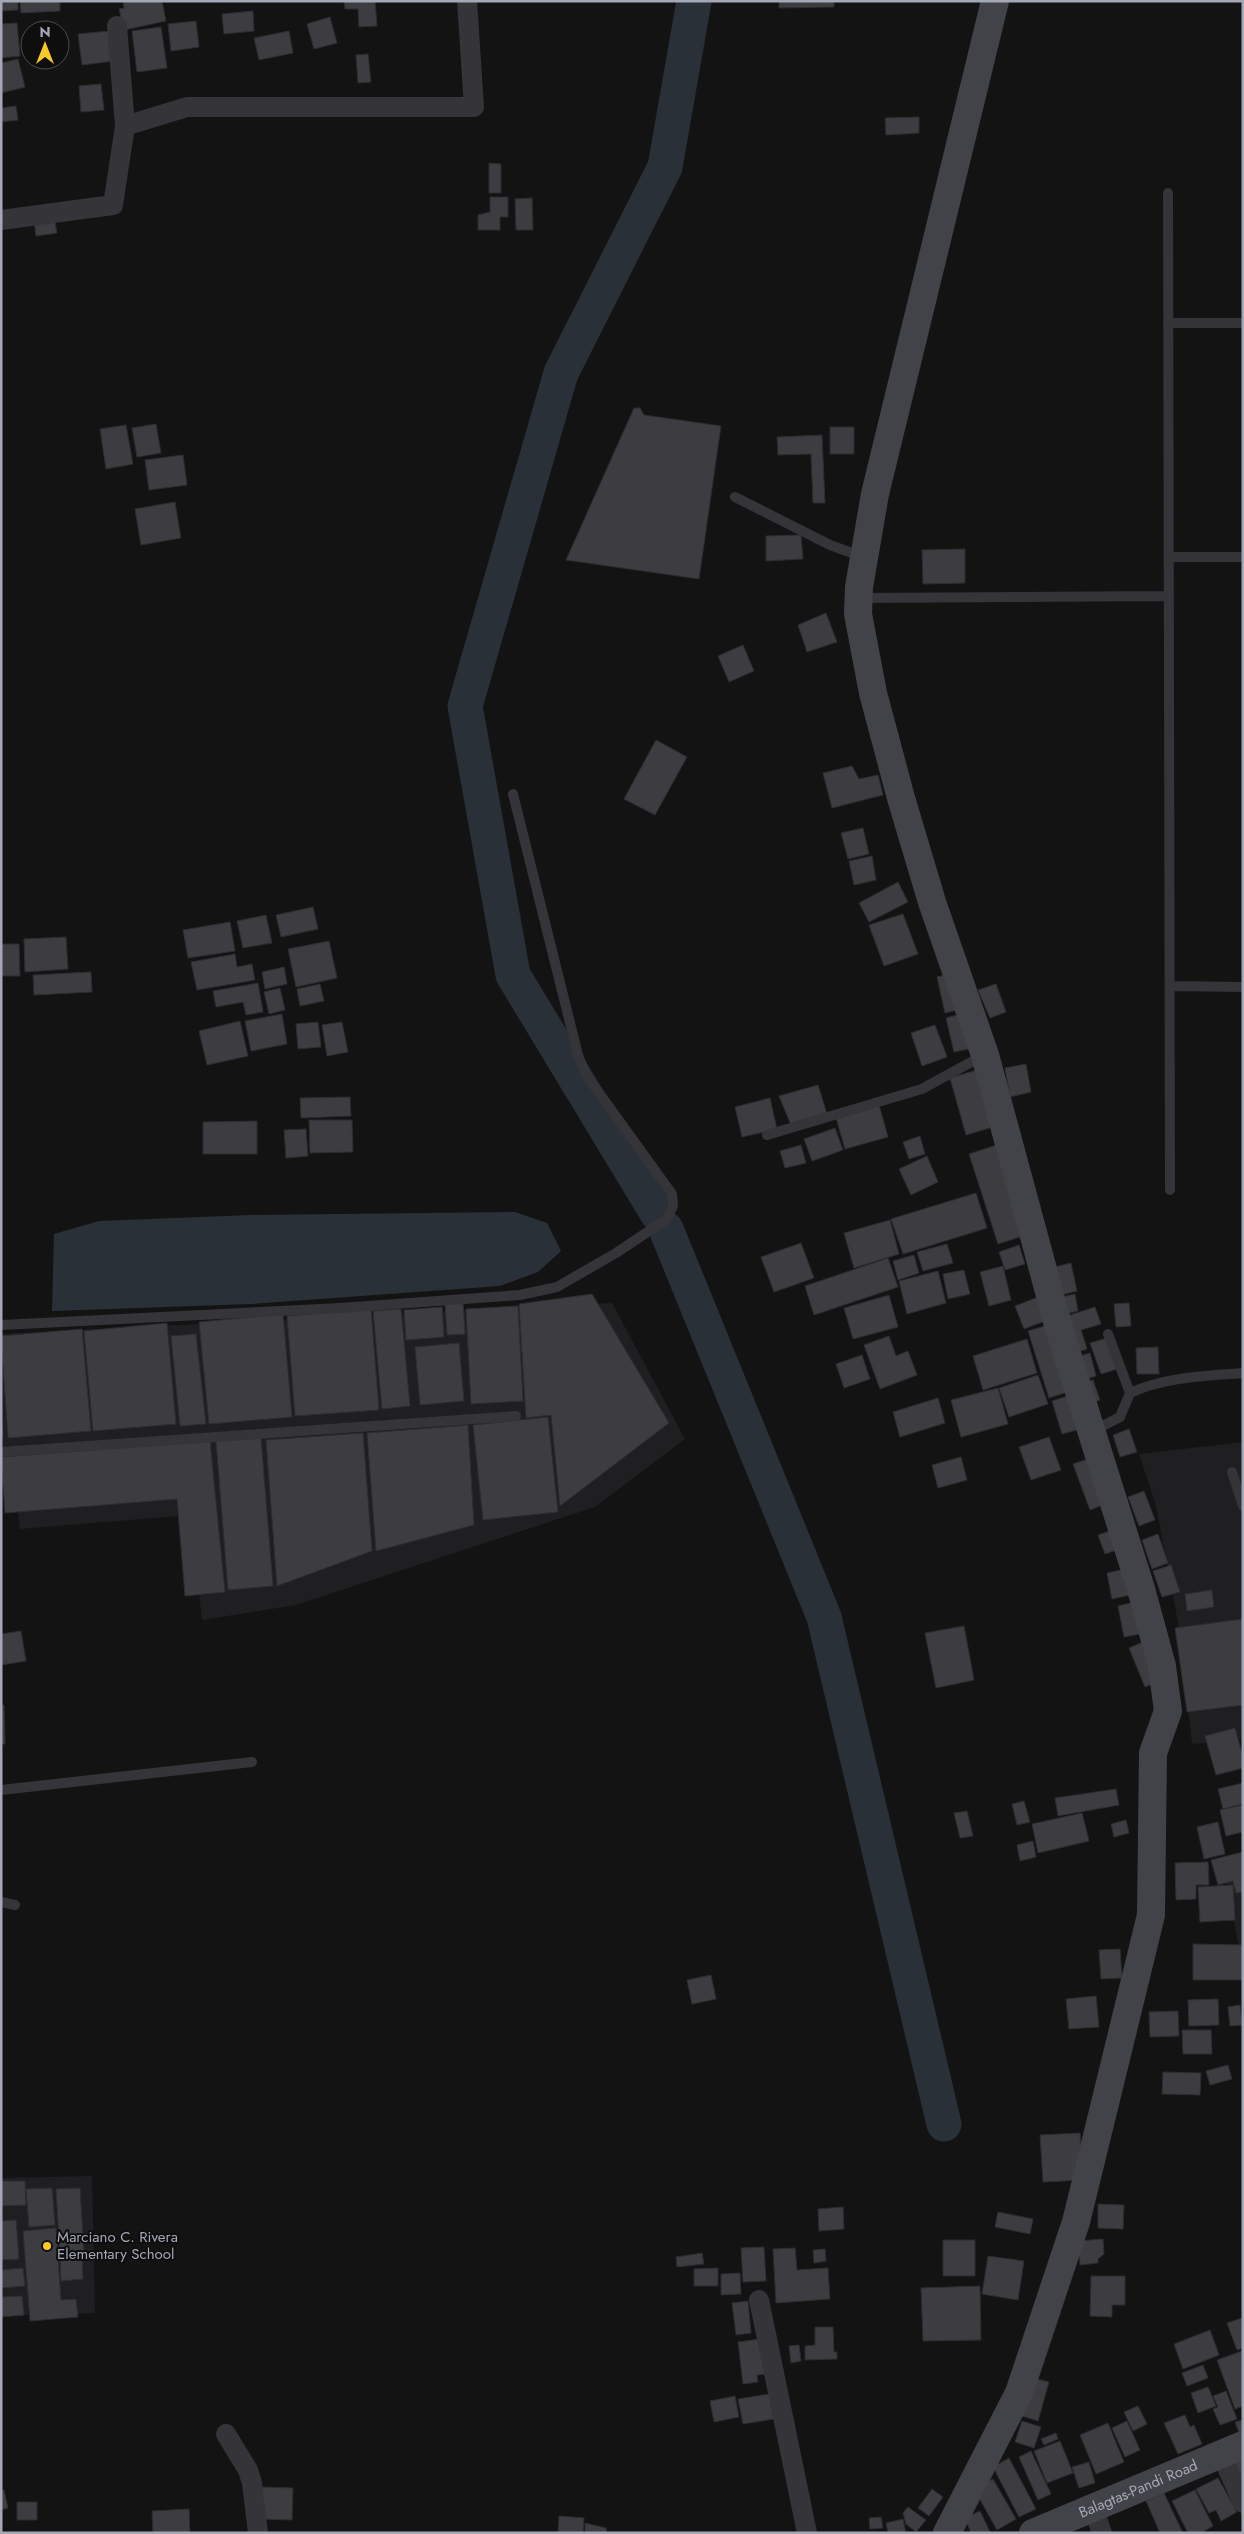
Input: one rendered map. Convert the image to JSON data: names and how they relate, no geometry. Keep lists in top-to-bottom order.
{
  "streets": {
    "street": ["Balagtas-Pandi Road"]
  },
  "places": ["Marciano C. Rivera Elementary School"],
  "north": "top"
}
